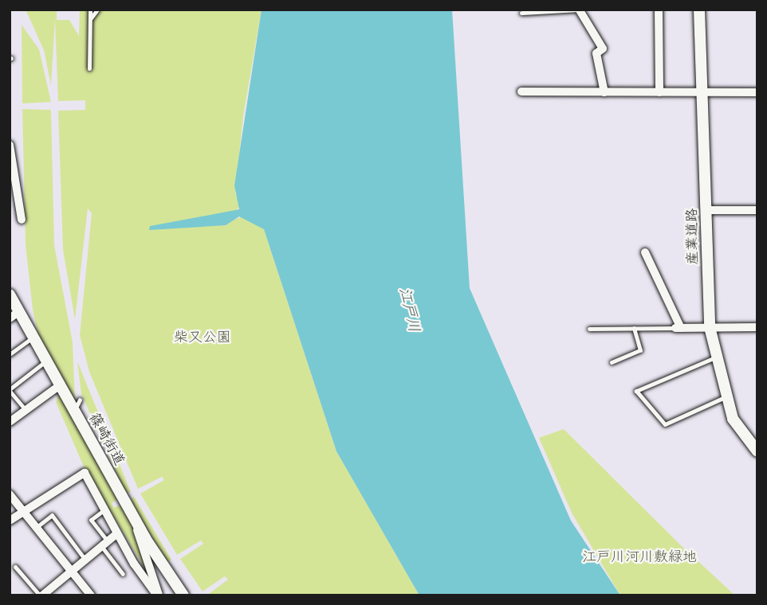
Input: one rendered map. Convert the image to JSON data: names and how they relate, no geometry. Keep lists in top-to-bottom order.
{
  "streets": {
    "main road": ["産業道路", "篠崎街道"]
  },
  "water": ["江戸川"],
  "parks": ["柴又公園", "江戸川河川敷緑地"]
}
